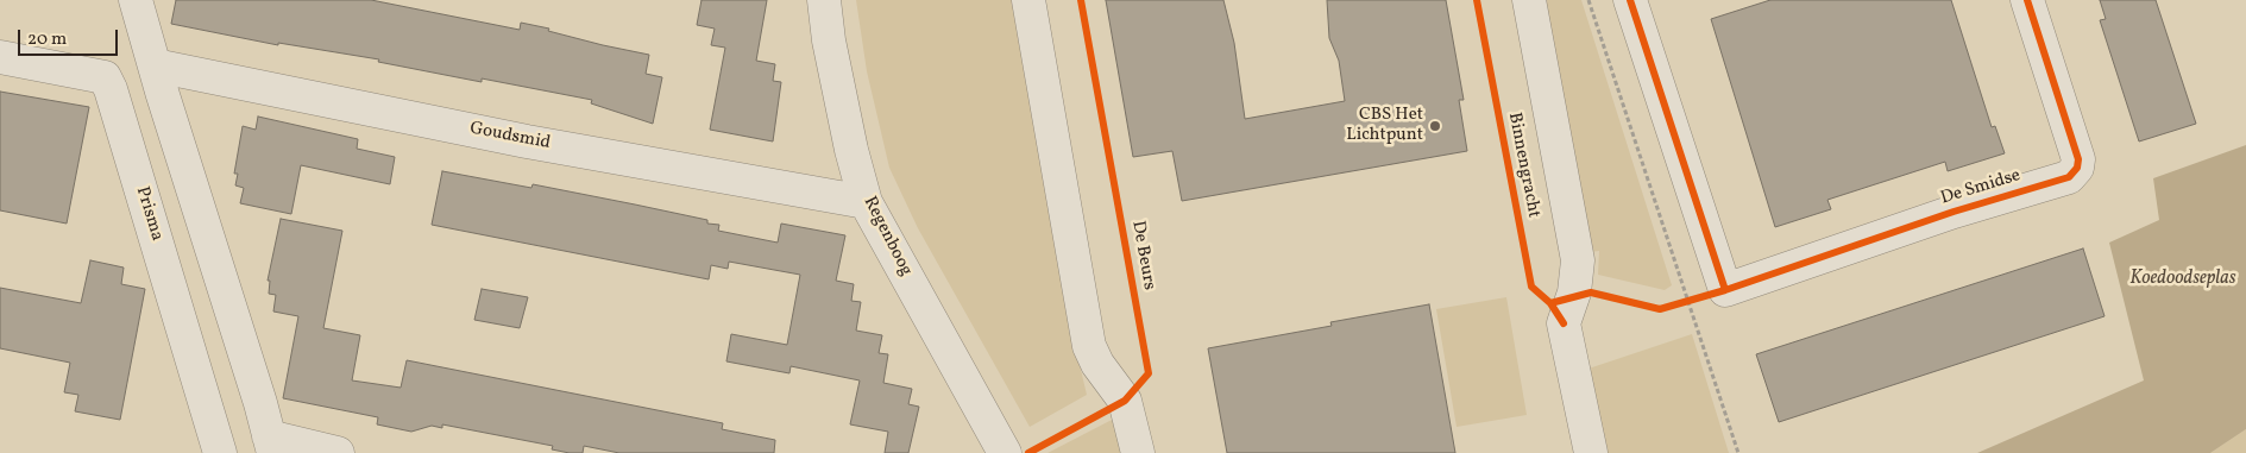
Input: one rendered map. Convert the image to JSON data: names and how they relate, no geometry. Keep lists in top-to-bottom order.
{
  "streets": {
    "street": [
      "Goudsmid",
      "Binnengracht",
      "De Smidse",
      "Prisma",
      "Regenboog"
    ],
    "cycle path": ["De Beurs"]
  },
  "crossings": [
    ["Goudsmid", "Regenboog"]
  ],
  "water": ["Koedoodseplas"],
  "places": ["CBS Het Lichtpunt"],
  "scale_bar": "20 m"
}
